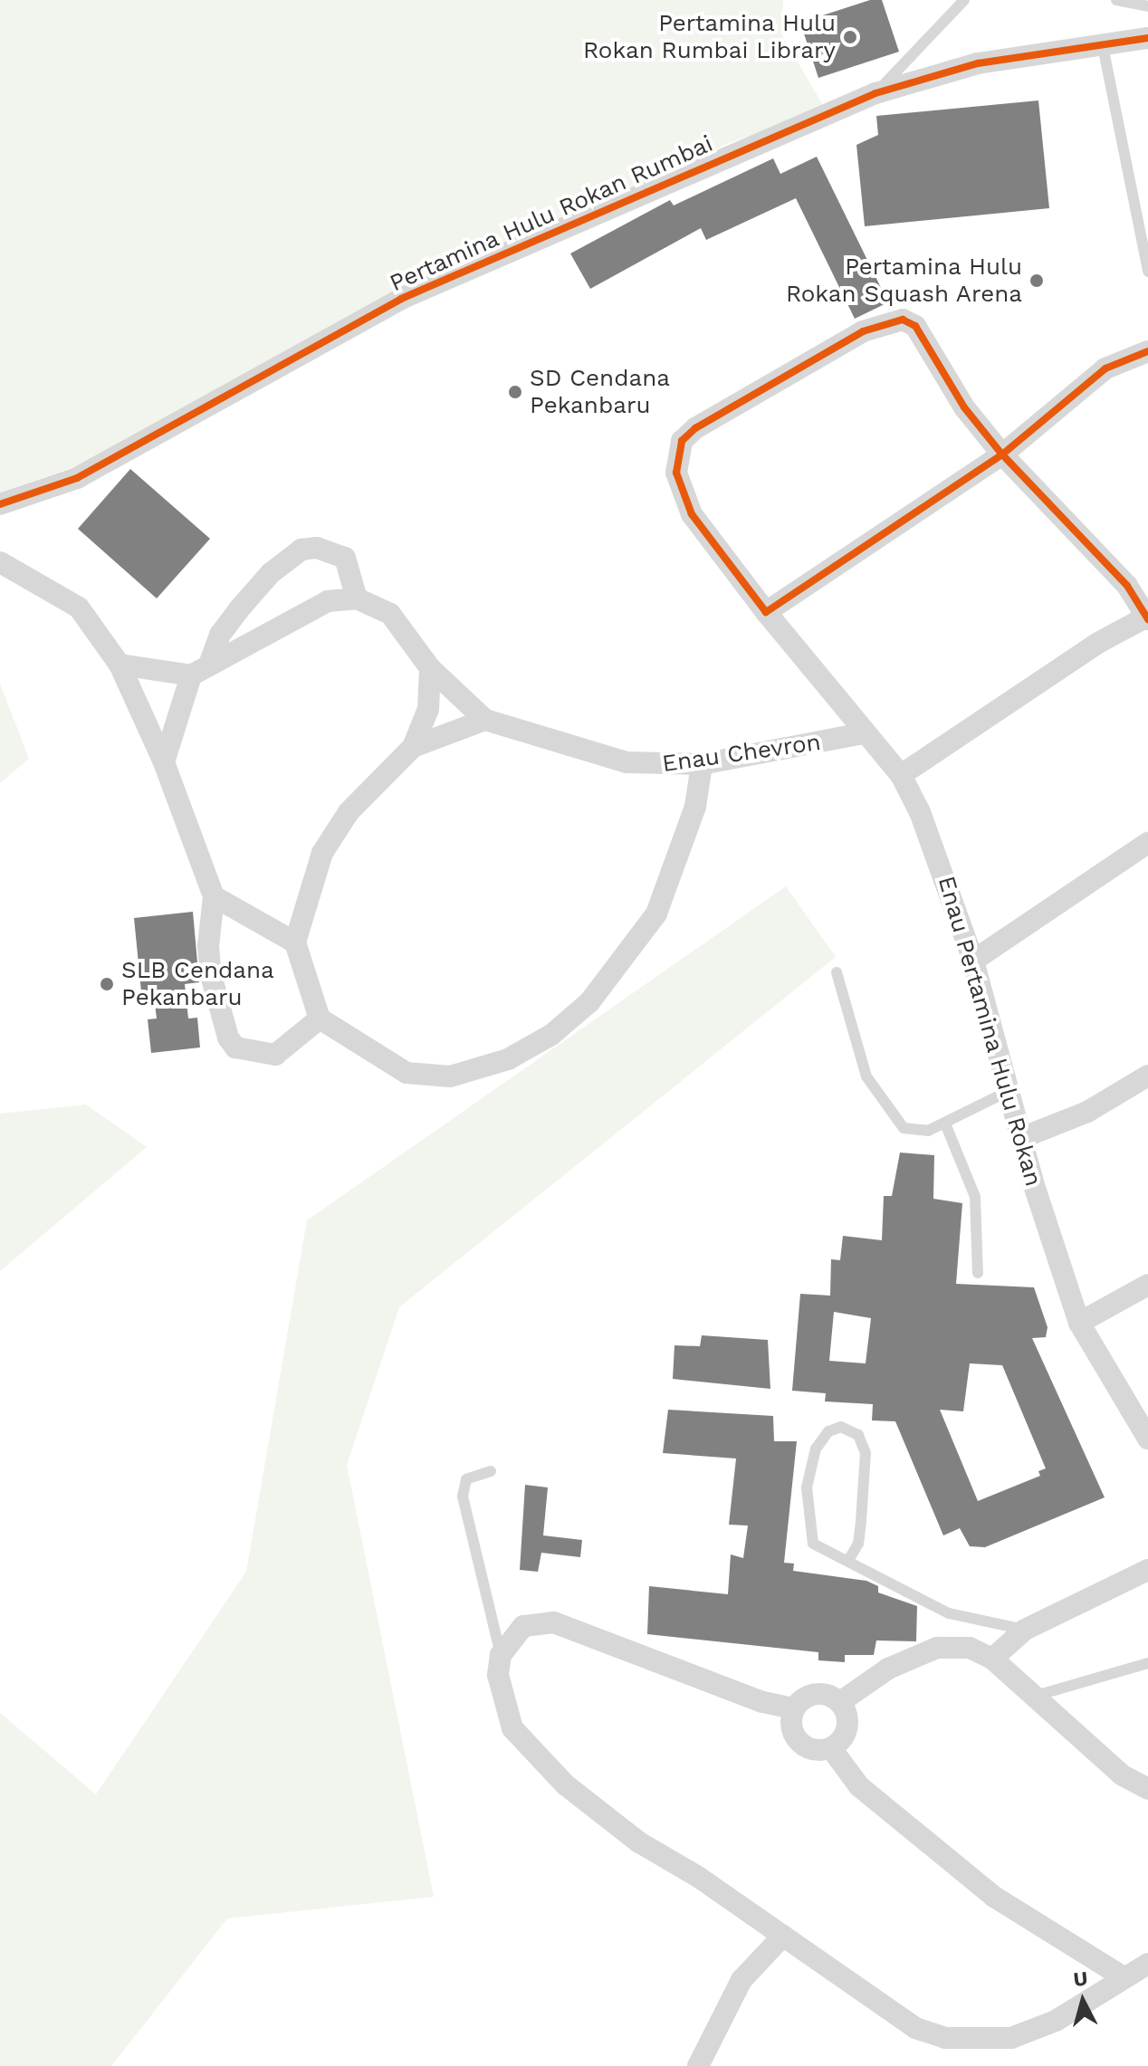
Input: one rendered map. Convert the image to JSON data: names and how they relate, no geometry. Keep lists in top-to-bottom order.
{
  "streets": {
    "street": ["Pertamina Hulu Rokan Rumbai", "Enau Chevron", "Enau Pertamina Hulu Rokan"]
  },
  "crossings": [
    ["Enau Chevron", "Enau Pertamina Hulu Rokan"]
  ],
  "places": [
    "Pertamina Hulu Rokan Rumbai Library",
    "Pertamina Hulu Rokan Squash Arena",
    "SD Cendana Pekanbaru",
    "SLB Cendana Pekanbaru"
  ],
  "north": "top"
}
